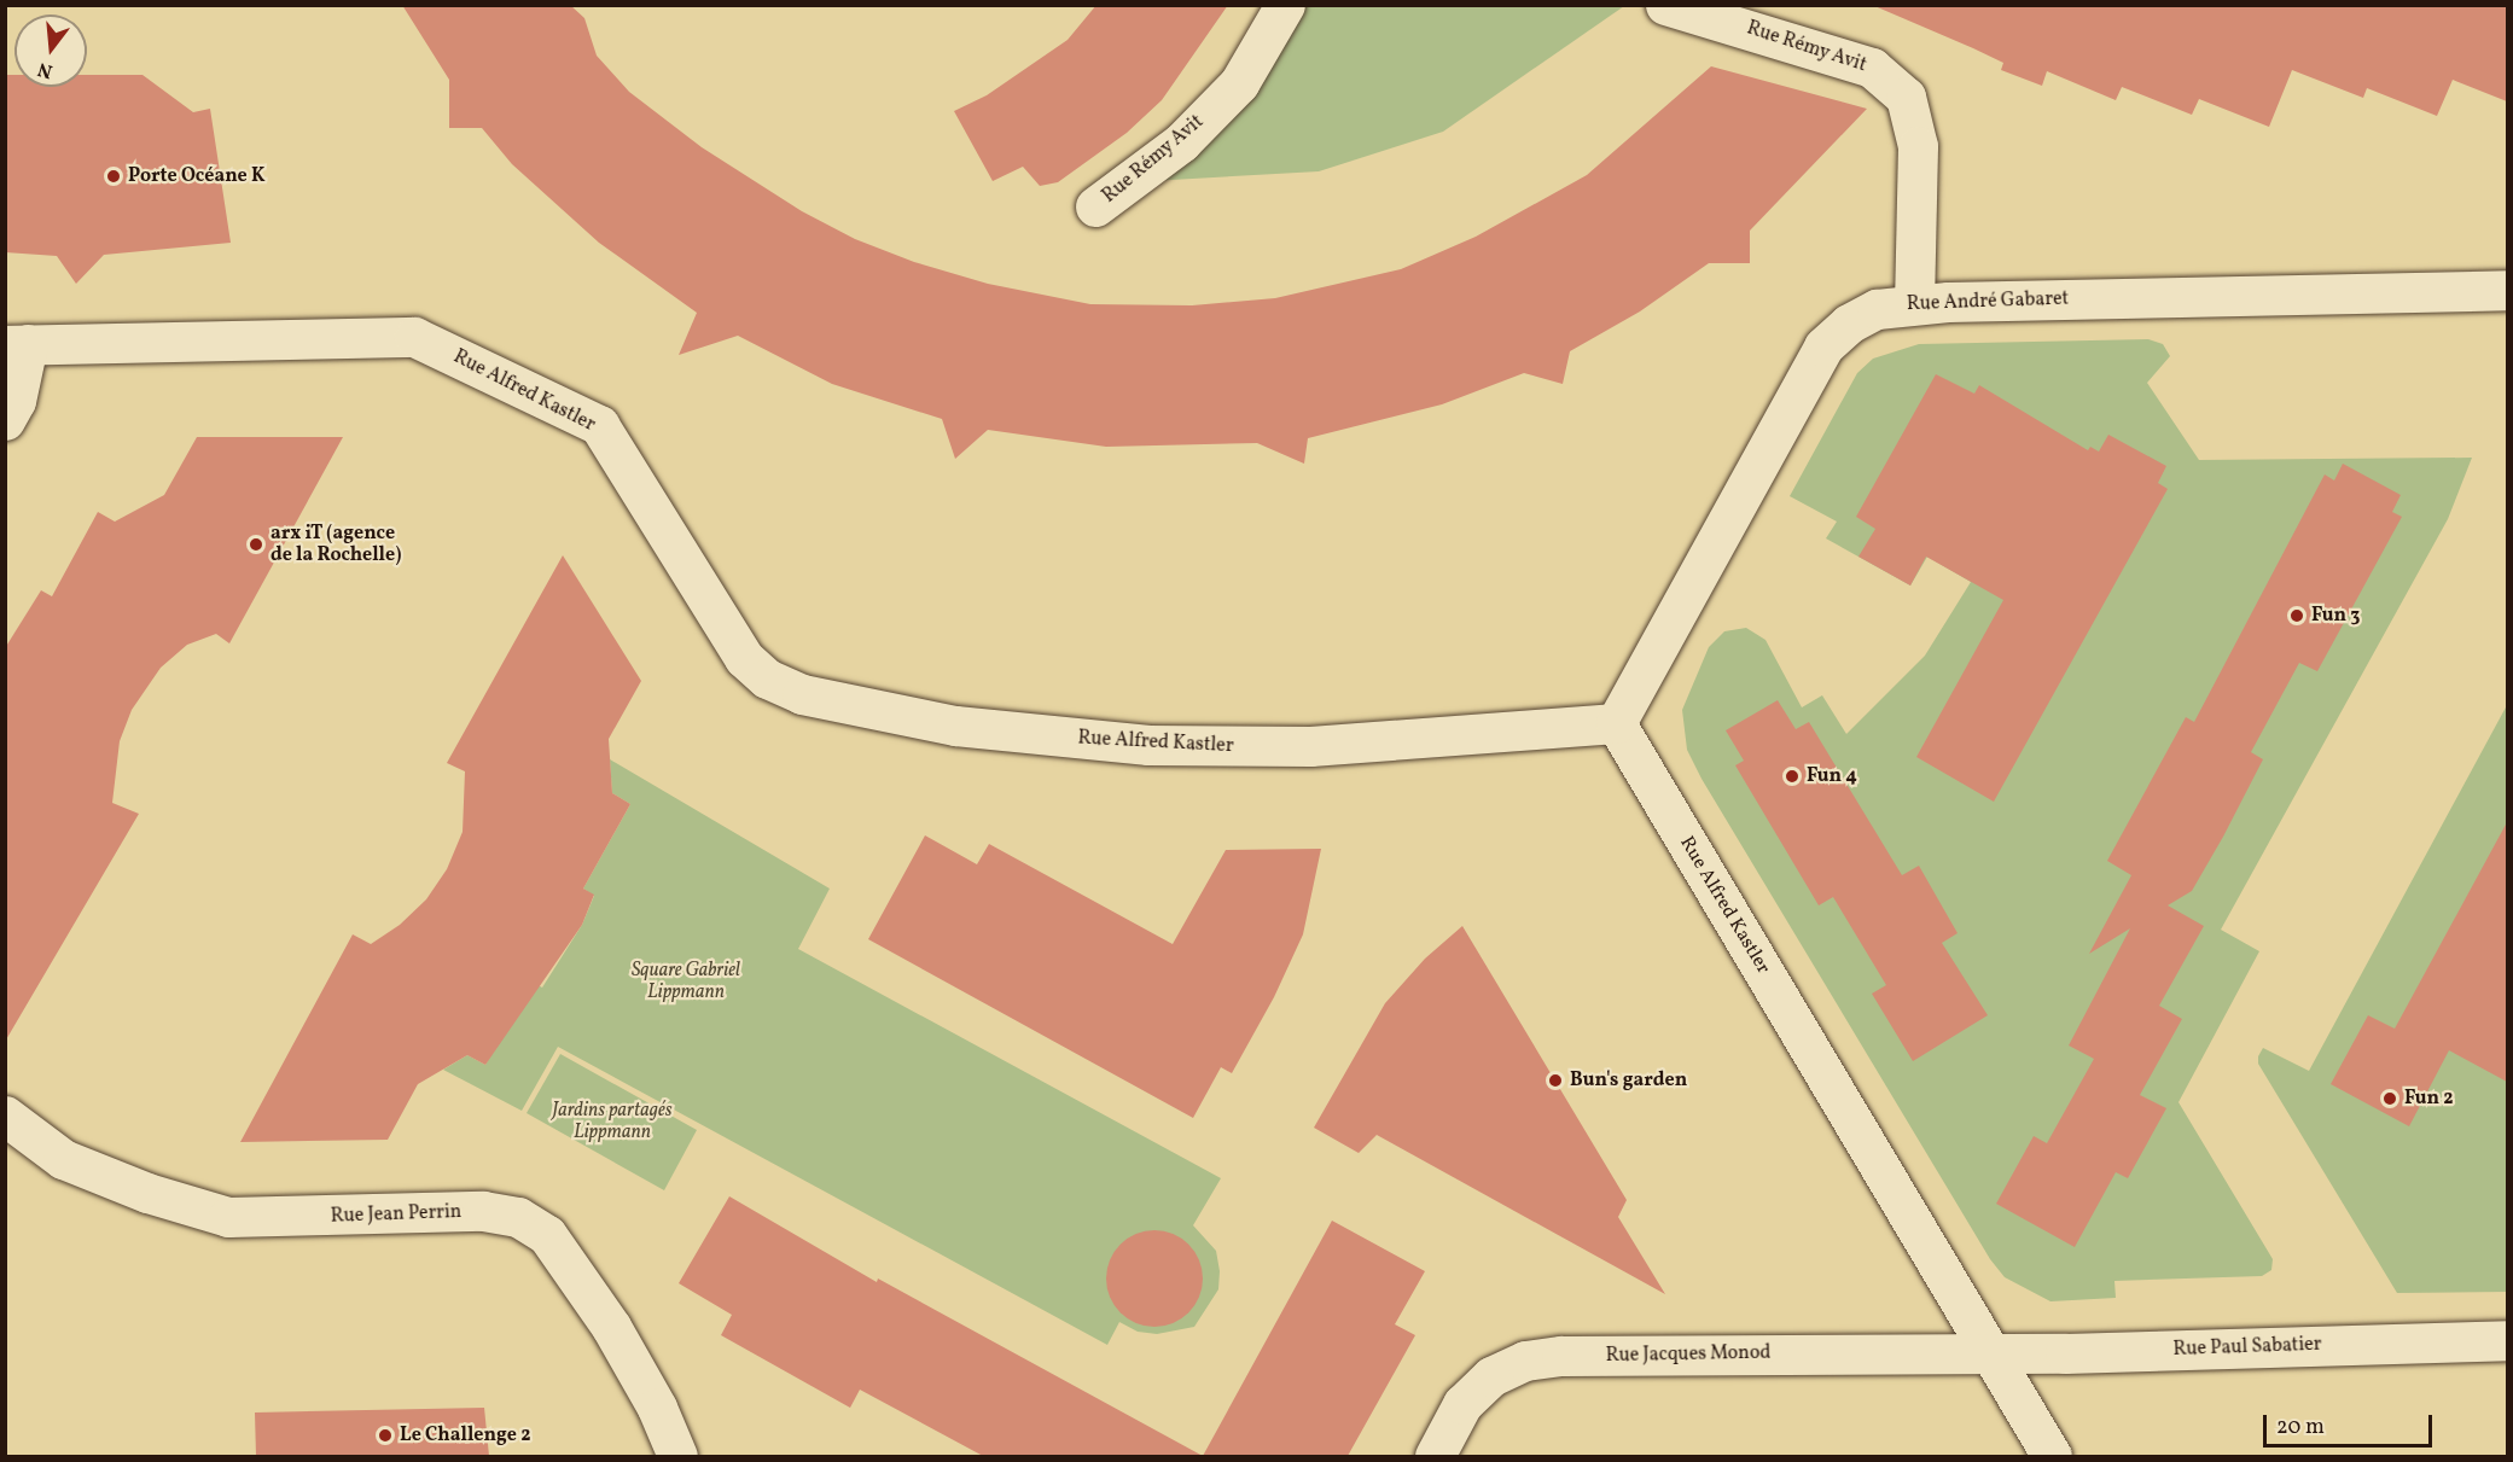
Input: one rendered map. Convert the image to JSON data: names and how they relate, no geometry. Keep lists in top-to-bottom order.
{
  "streets": {
    "street": [
      "Rue Rémy Avit",
      "Rue André Gabaret",
      "Rue Alfred Kastler",
      "Rue Jean Perrin",
      "Rue Paul Sabatier",
      "Rue Jacques Monod"
    ]
  },
  "crossings": [
    ["Rue Rémy Avit", "Rue André Gabaret"],
    ["Rue André Gabaret", "Rue Alfred Kastler"],
    ["Rue Alfred Kastler", "Rue Paul Sabatier"],
    ["Rue Alfred Kastler", "Rue Jacques Monod"],
    ["Rue Paul Sabatier", "Rue Jacques Monod"]
  ],
  "parks": ["Square Gabriel Lippmann", "Jardins partagés Lippmann"],
  "places": [
    "Porte Océane K",
    "arx iT (agence de la Rochelle)",
    "Fun 3",
    "Fun 4",
    "Bun's garden",
    "Fun 2",
    "Le Challenge 2"
  ],
  "scale_bar": "20 m",
  "north": "bottom"
}
